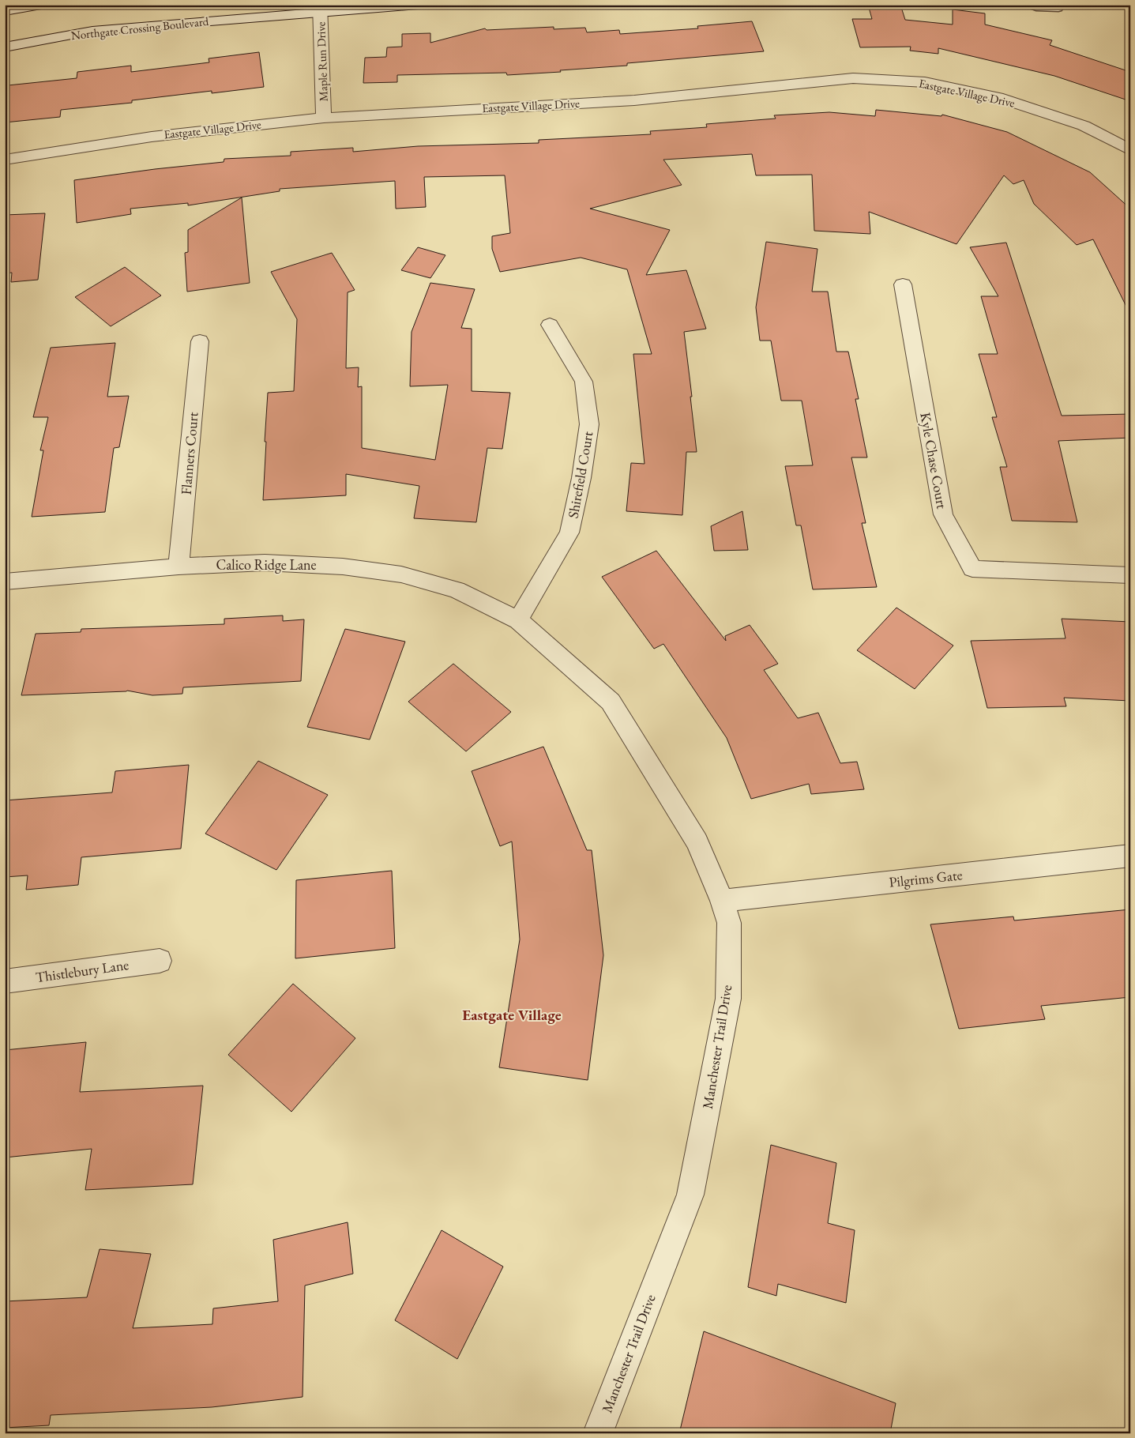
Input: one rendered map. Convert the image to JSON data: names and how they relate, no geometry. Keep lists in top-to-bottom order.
{
  "streets": {
    "street": [
      "Northgate Crossing Boulevard",
      "Maple Run Drive",
      "Eastgate Village Drive",
      "Flanners Court",
      "Kyle Chase Court",
      "Shirefield Court",
      "Calico Ridge Lane",
      "Pilgrims Gate",
      "Thistlebury Lane",
      "Manchester Trail Drive"
    ]
  },
  "crossings": [
    ["Northgate Crossing Boulevard", "Maple Run Drive"],
    ["Maple Run Drive", "Eastgate Village Drive"],
    ["Flanners Court", "Calico Ridge Lane"],
    ["Shirefield Court", "Calico Ridge Lane"],
    ["Shirefield Court", "Manchester Trail Drive"],
    ["Calico Ridge Lane", "Manchester Trail Drive"],
    ["Pilgrims Gate", "Manchester Trail Drive"]
  ],
  "districts": ["Eastgate Village"]
}
